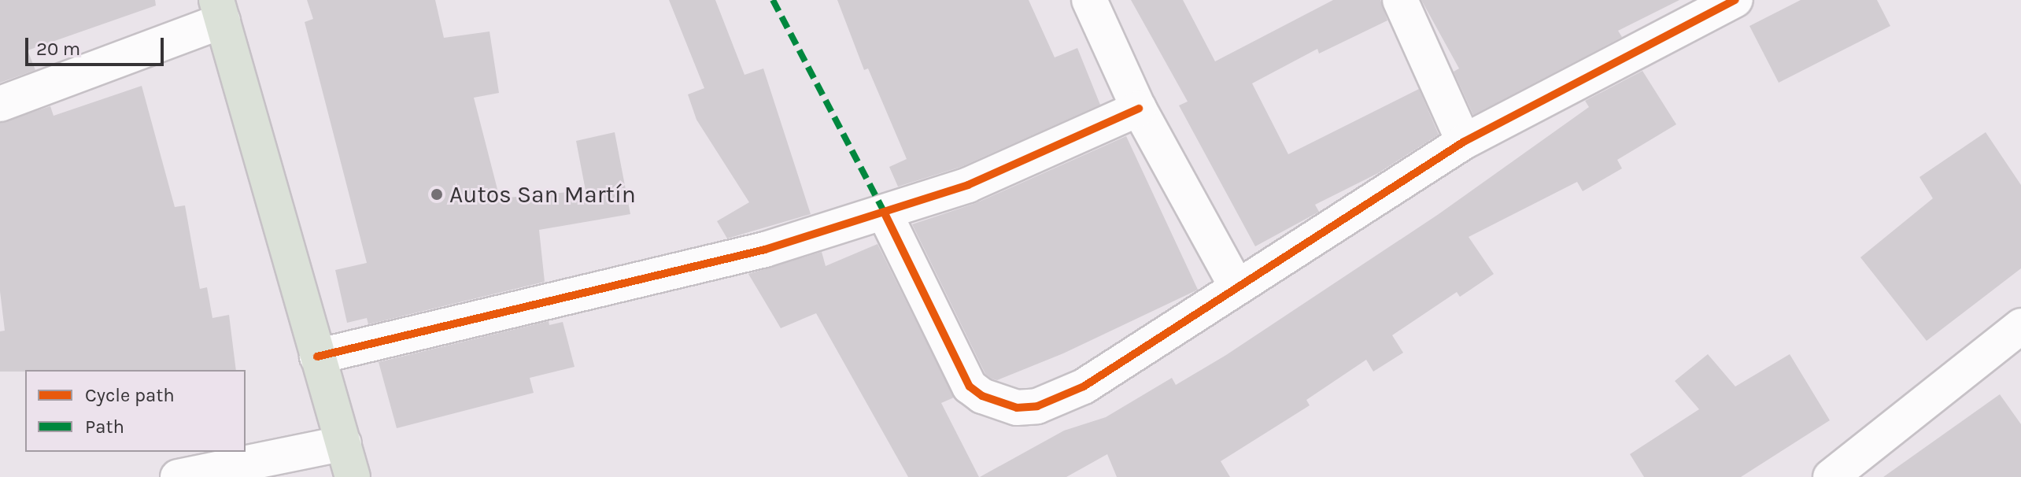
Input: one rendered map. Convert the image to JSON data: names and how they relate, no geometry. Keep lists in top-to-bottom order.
{
  "places": ["Autos San Martín"],
  "legend": ["Cycle path", "Path"],
  "scale_bar": "20 m"
}
